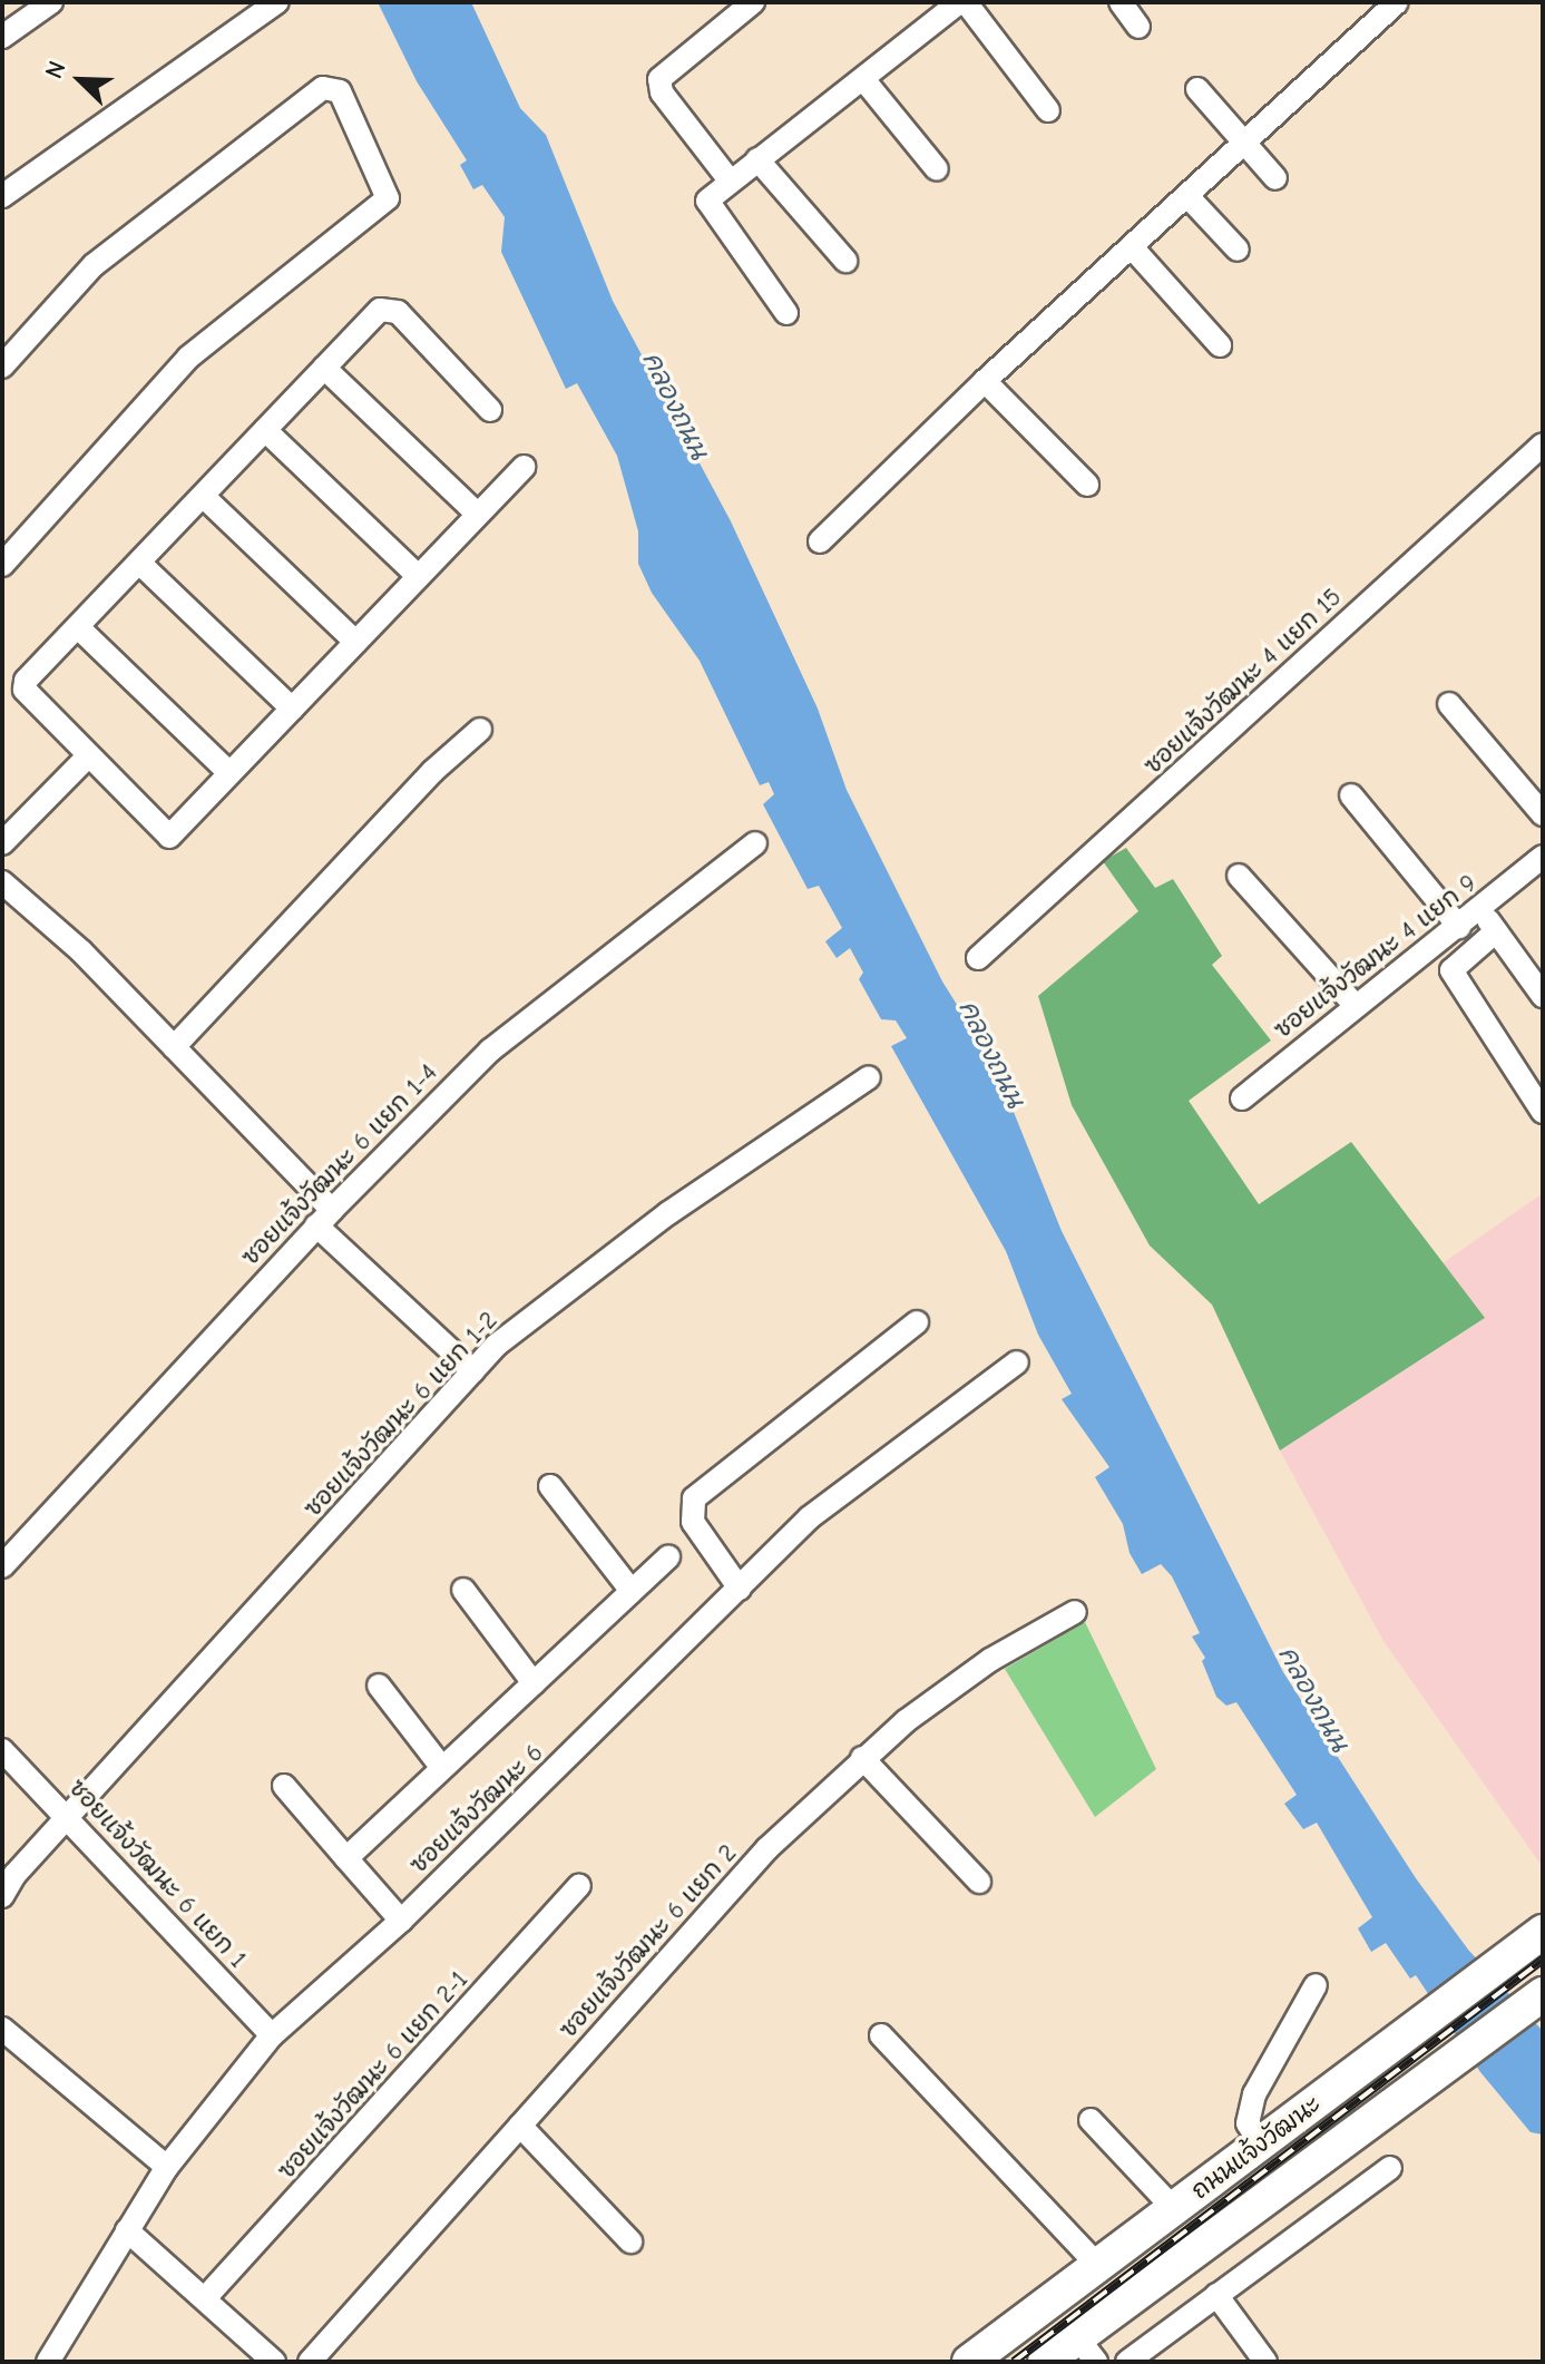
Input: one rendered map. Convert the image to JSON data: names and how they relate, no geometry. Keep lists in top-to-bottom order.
{
  "streets": {
    "main road": ["ถนนแจ้งวัฒนะ"],
    "street": [
      "ซอยแจ้งวัฒนะ 4 แยก 15",
      "ซอยแจ้งวัฒนะ 4 แยก 9",
      "ซอยแจ้งวัฒนะ 6 แยก 1-4",
      "ซอยแจ้งวัฒนะ 6 แยก 1-2",
      "ซอยแจ้งวัฒนะ 6",
      "ซอยแจ้งวัฒนะ 6 แยก 1",
      "ซอยแจ้งวัฒนะ 6 แยก 2",
      "ซอยแจ้งวัฒนะ 6 แยก 2-1"
    ]
  },
  "crossings": [
    ["ซอยแจ้งวัฒนะ 6 แยก 1-2", "ซอยแจ้งวัฒนะ 6 แยก 1"],
    ["ซอยแจ้งวัฒนะ 6", "ซอยแจ้งวัฒนะ 6 แยก 1"]
  ],
  "water": ["คลองถนน"],
  "north": "top left"
}
